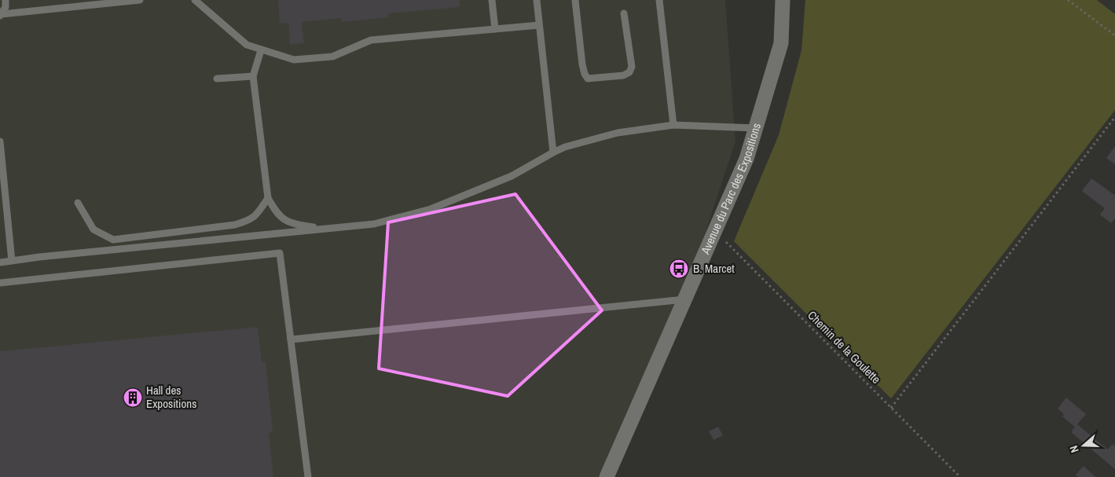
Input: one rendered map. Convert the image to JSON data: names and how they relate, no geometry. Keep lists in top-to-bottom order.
{
  "streets": {
    "street": ["Avenue du Parc des Expositions"],
    "path": ["Chemin de la Goulette"]
  },
  "crossings": [
    ["Avenue du Parc des Expositions", "Chemin de la Goulette"]
  ],
  "places": {
    "bus stop": ["B. Marcet"],
    "building": ["Hall des Expositions"]
  },
  "north": "left"
}
